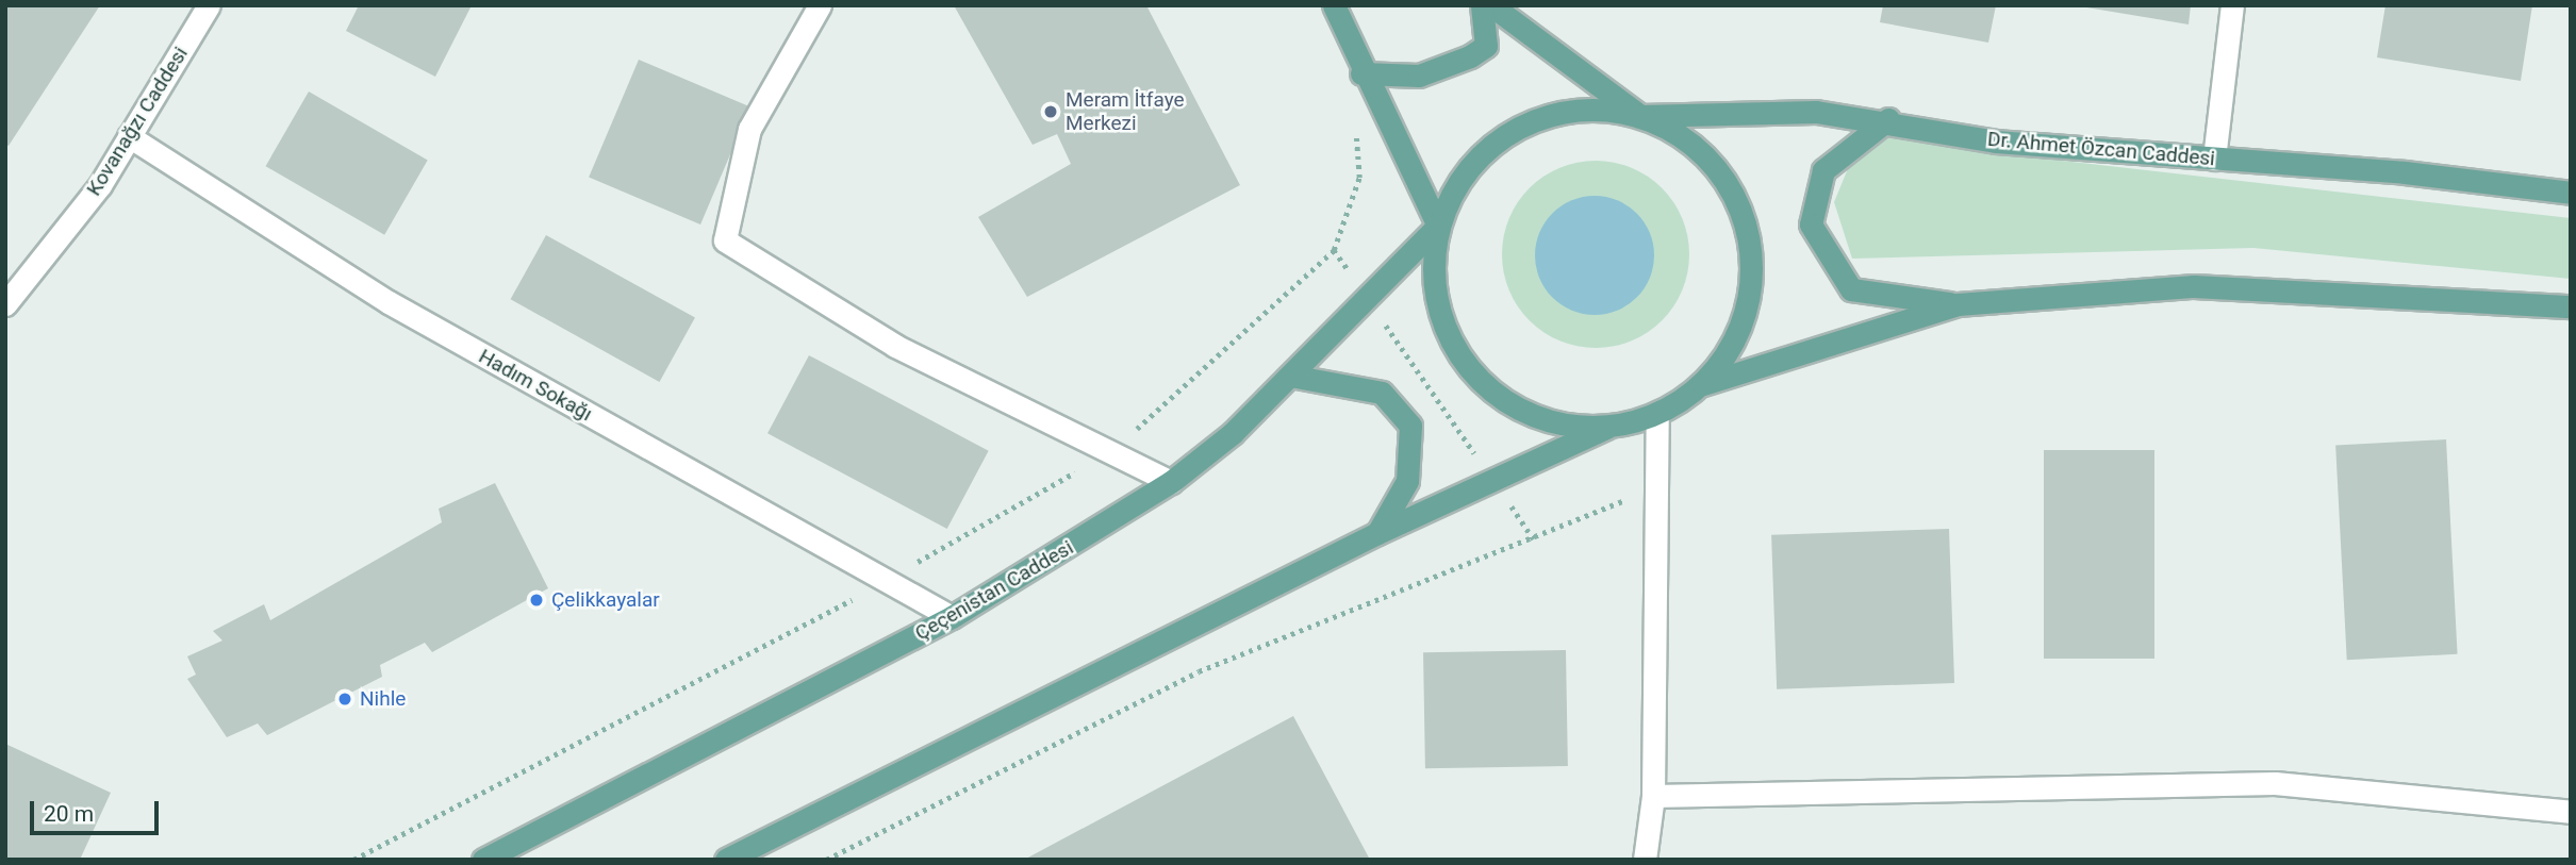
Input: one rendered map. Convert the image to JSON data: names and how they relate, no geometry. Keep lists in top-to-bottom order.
{
  "streets": {
    "main road": ["Dr. Ahmet Özcan Caddesi", "Çeçenistan Caddesi"],
    "street": ["Kovanağzı Caddesi", "Hadım Sokağı"]
  },
  "crossings": [
    ["Kovanağzı Caddesi", "Hadım Sokağı"],
    ["Hadım Sokağı", "Çeçenistan Caddesi"]
  ],
  "places": ["Meram İtfaye Merkezi", "Çelikkayalar", "Nihle"],
  "scale_bar": "20 m"
}
